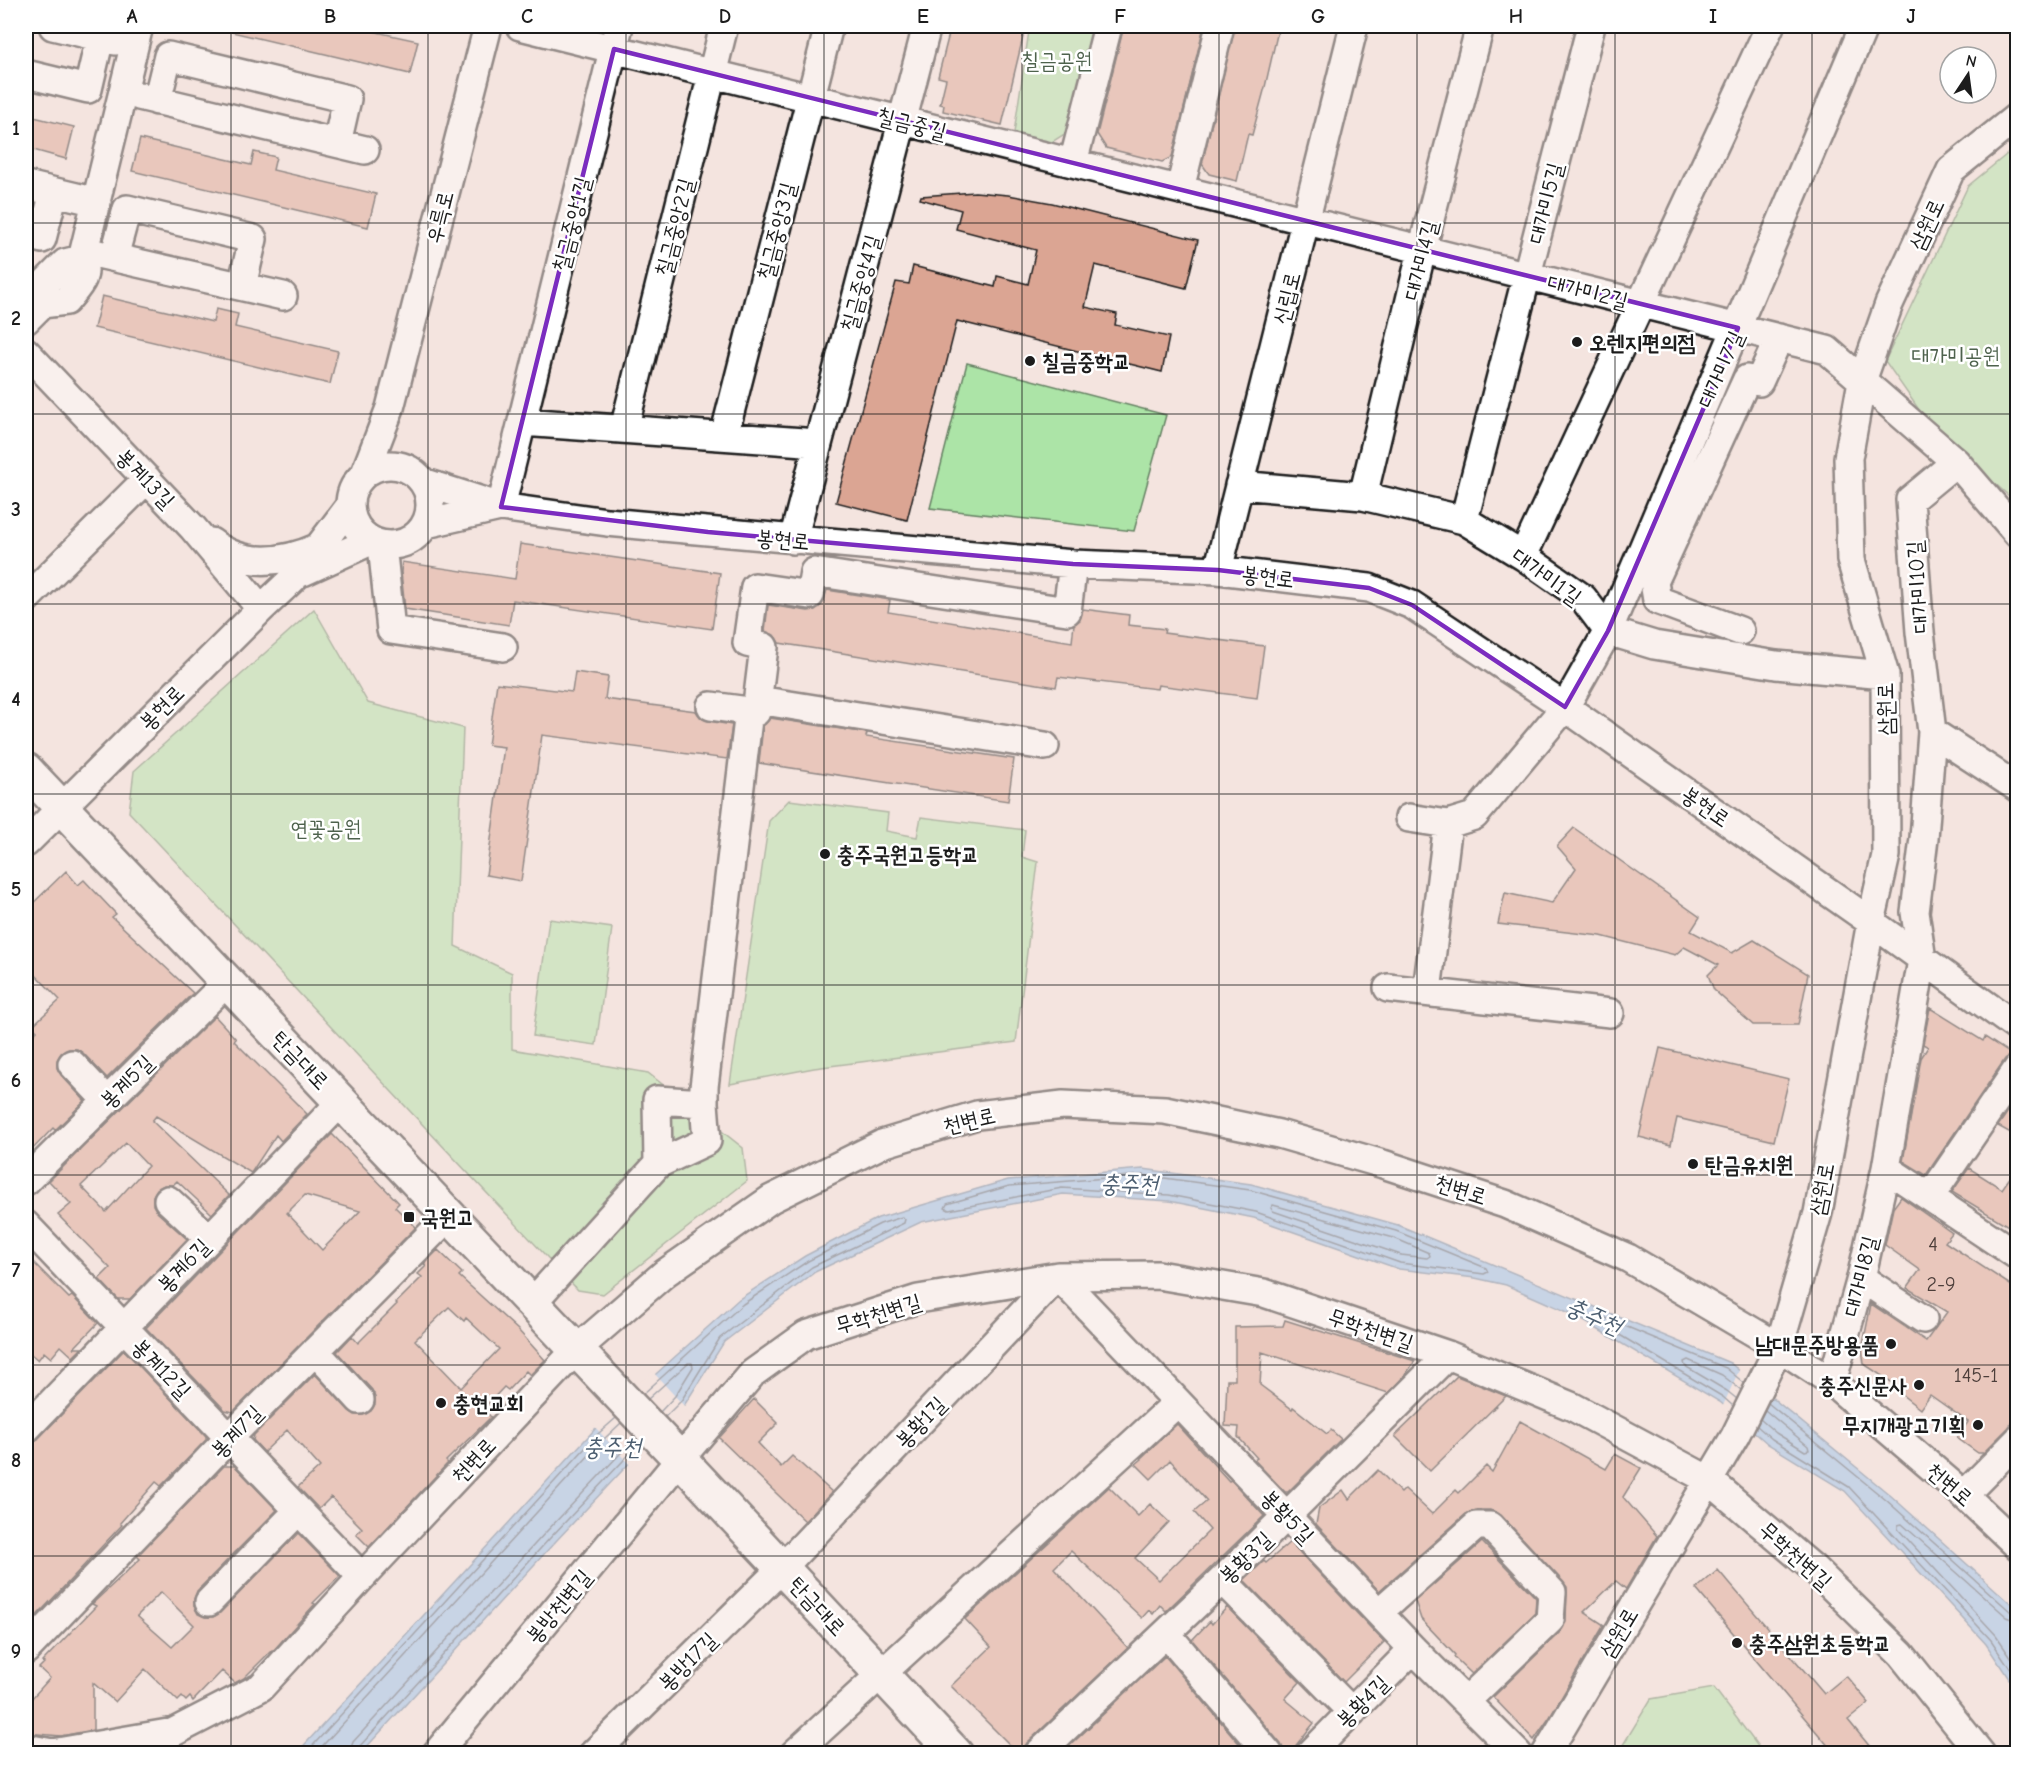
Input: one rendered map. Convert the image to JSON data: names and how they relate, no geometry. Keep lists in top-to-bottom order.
{
  "streets": {
    "main road": ["탄금대로"],
    "street": [
      "칠금중길",
      "대가미5길",
      "우륵로",
      "칠금중앙1길",
      "삼원로",
      "칠금중앙2길",
      "칠금중앙3길",
      "대가미4길",
      "칠금중앙4길",
      "대가미2길",
      "신립로",
      "대가미7길",
      "봉계13길",
      "봉현로",
      "대가미1길",
      "대가미10길",
      "봉계5길",
      "천변로",
      "봉계6길",
      "대가미8길",
      "무학천변길",
      "봉계12길",
      "봉황1길",
      "봉계7길",
      "봉황5길",
      "봉황3길",
      "봉방천변길",
      "봉방17길",
      "봉황4길"
    ]
  },
  "crossings": [
    ["칠금중길", "칠금중앙1길"],
    ["칠금중길", "칠금중앙2길"],
    ["칠금중길", "칠금중앙3길"],
    ["칠금중길", "칠금중앙4길"],
    ["칠금중길", "대가미2길"],
    ["칠금중길", "신립로"],
    ["대가미5길", "대가미2길"],
    ["대가미5길", "대가미1길"],
    ["우륵로", "봉현로"],
    ["칠금중앙1길", "봉현로"],
    ["삼원로", "대가미2길"],
    ["삼원로", "봉현로"],
    ["삼원로", "천변로"],
    ["삼원로", "무학천변길"],
    ["대가미4길", "대가미2길"],
    ["대가미4길", "대가미1길"],
    ["칠금중앙4길", "봉현로"],
    ["대가미2길", "신립로"],
    ["대가미2길", "대가미7길"],
    ["신립로", "봉현로"],
    ["신립로", "대가미1길"],
    ["대가미7길", "봉현로"],
    ["대가미7길", "대가미1길"],
    ["봉계13길", "봉현로"],
    ["봉현로", "탄금대로"],
    ["봉현로", "대가미8길"],
    ["탄금대로", "봉계5길"],
    ["탄금대로", "천변로"],
    ["탄금대로", "봉계6길"],
    ["탄금대로", "무학천변길"],
    ["탄금대로", "봉황1길"],
    ["탄금대로", "봉계7길"],
    ["탄금대로", "봉방천변길"],
    ["탄금대로", "봉방17길"],
    ["천변로", "대가미8길"],
    ["천변로", "봉계12길"],
    ["봉계6길", "봉계12길"],
    ["무학천변길", "봉황1길"],
    ["무학천변길", "봉황5길"],
    ["무학천변길", "봉황3길"],
    ["무학천변길", "봉방천변길"],
    ["봉계12길", "봉계7길"],
    ["봉황1길", "봉황5길"],
    ["봉황1길", "봉방17길"],
    ["봉황5길", "봉황3길"],
    ["봉황5길", "봉황4길"]
  ],
  "water": ["충주천"],
  "parks": ["칠금공원", "대가미공원", "연꽃공원"],
  "places": {
    "other": [
      "오렌지편의점",
      "칠금중학교",
      "충주국원고등학교",
      "탄금유치원",
      "남대문주방용품",
      "충주신문사",
      "충현교회",
      "무지개광고기획",
      "충주삼원초등학교"
    ],
    "transit": ["국원고"]
  },
  "house_numbers": ["4", "2-9", "145-1"],
  "north": "top",
  "grid": {
    "columns": [
      "A",
      "B",
      "C",
      "D",
      "E",
      "F",
      "G",
      "H",
      "I",
      "J"
    ],
    "rows": [
      "1",
      "2",
      "3",
      "4",
      "5",
      "6",
      "7",
      "8",
      "9"
    ]
  }
}
